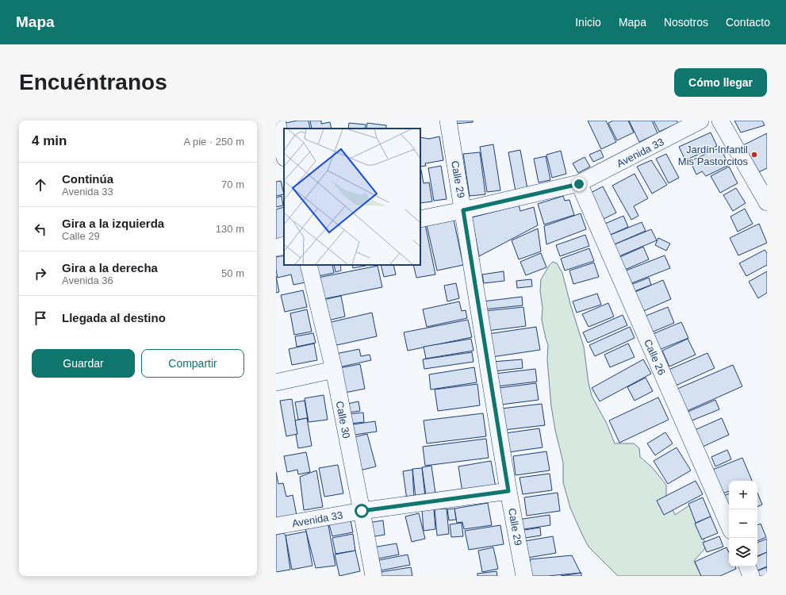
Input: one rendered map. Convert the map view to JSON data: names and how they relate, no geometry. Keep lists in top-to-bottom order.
{
  "streets": {
    "street": [
      "Avenida 33",
      "Calle 29",
      "Calle 26",
      "Calle 30"
    ]
  },
  "crossings": [
    ["Avenida 33", "Calle 29"],
    ["Avenida 33", "Calle 26"],
    ["Avenida 33", "Calle 30"]
  ],
  "places": ["Jardín Infantil Mis Pastorcitos"],
  "page": {
    "header": "Mapa",
    "nav": [
      "Inicio",
      "Mapa",
      "Nosotros",
      "Contacto"
    ],
    "buttons": [
      "Cómo llegar",
      ["Guardar", "Compartir"]
    ],
    "title": "Encuéntranos",
    "heading": ["4 min", "A pie · 250 m"],
    "list": [
      ["Continúa", "Avenida 33", "70 m"],
      ["Gira a la izquierda", "Calle 29", "130 m"],
      ["Gira a la derecha", "Avenida 36", "50 m"],
      "Llegada al destino"
    ],
    "map_buttons": ["+", "−"]
  }
}
